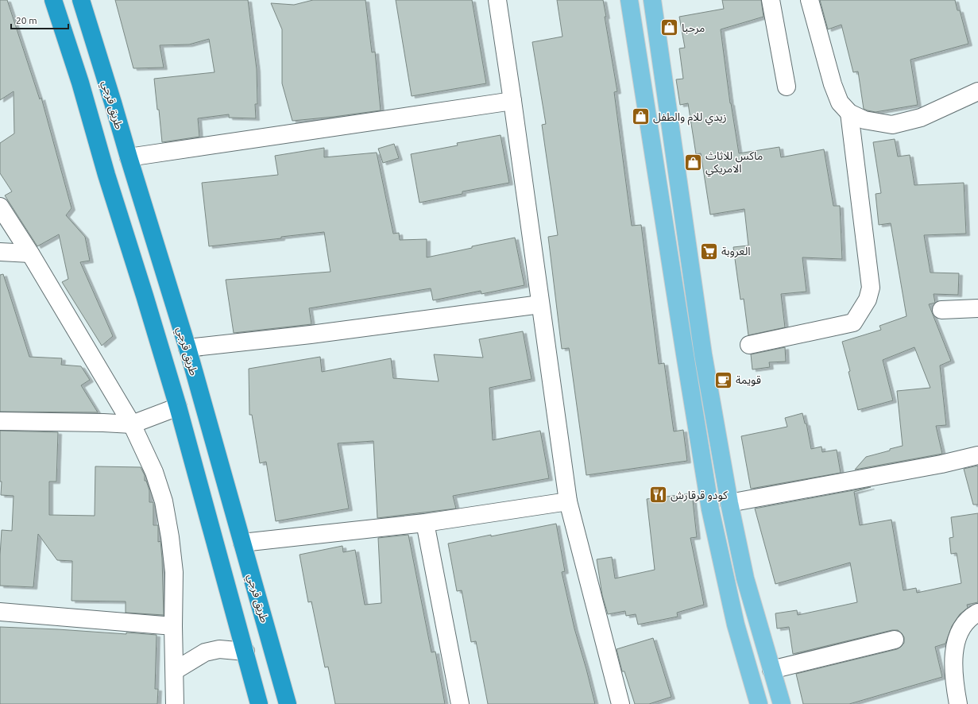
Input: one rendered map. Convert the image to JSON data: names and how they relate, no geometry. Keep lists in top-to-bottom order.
{
  "streets": {
    "highway": ["طريق قرجي"]
  },
  "places": {
    "shop": ["مرحبا", "زيدي للام والطفل", "ماكس للاثاث الامريكي"],
    "supermarket": ["العروبة"],
    "cafe": ["قويمة"],
    "restaurant": ["كودو قرقارش"]
  },
  "scale_bar": "20 m"
}
